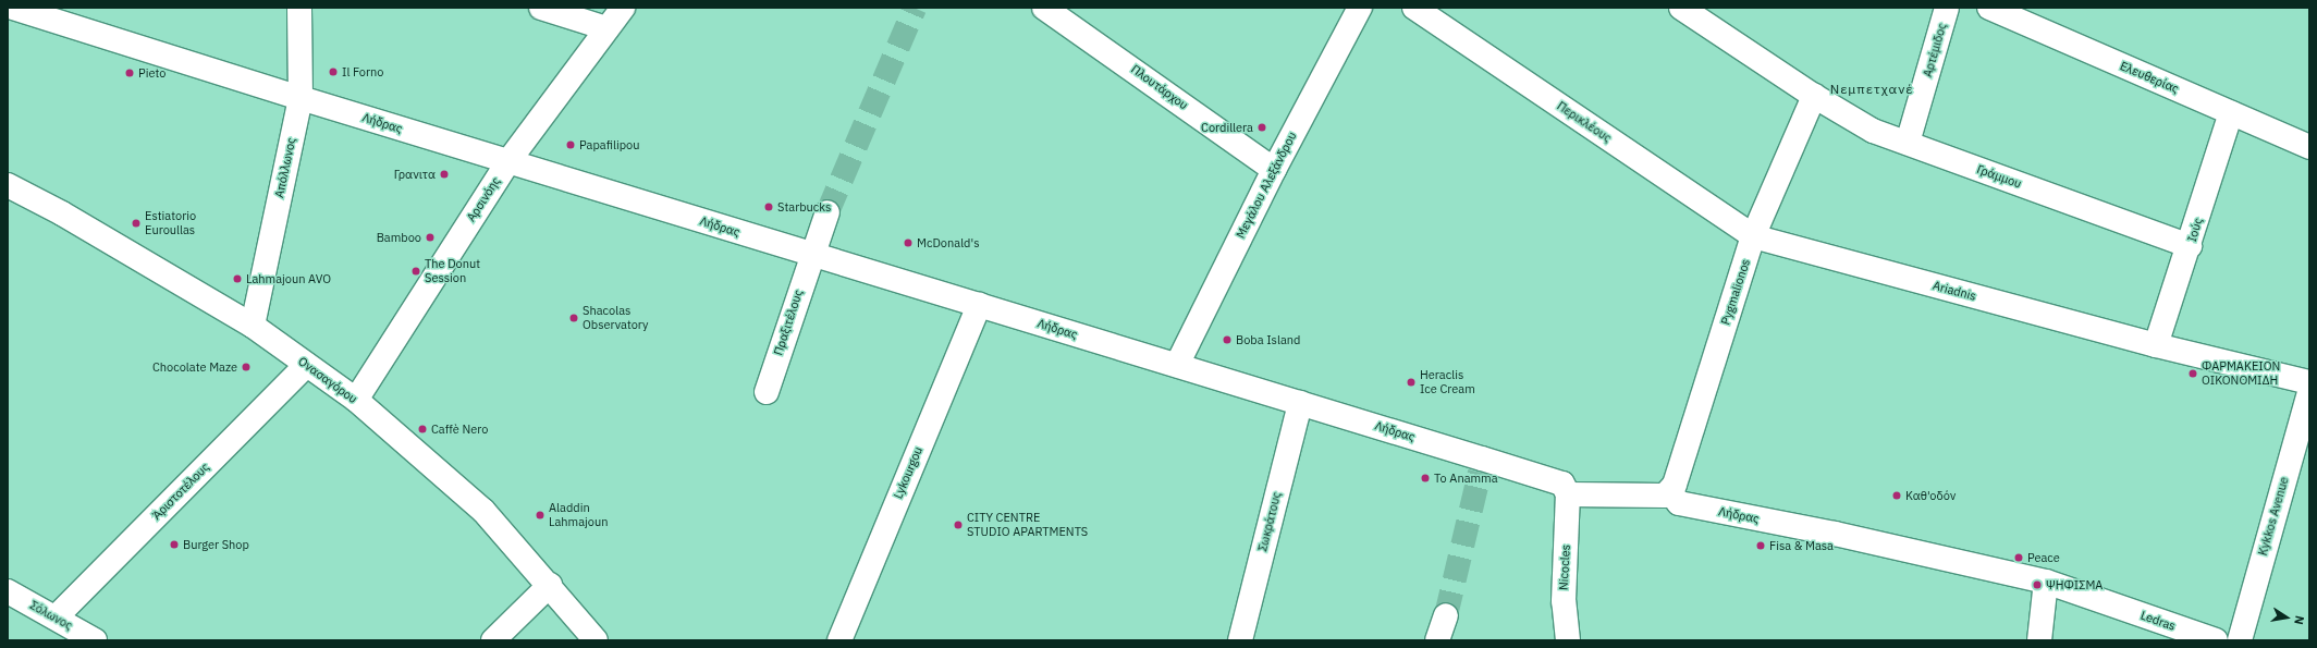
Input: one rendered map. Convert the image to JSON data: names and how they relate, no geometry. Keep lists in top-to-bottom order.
{
  "streets": {
    "street": [
      "Αρτέμιδος",
      "Ελευθερίας",
      "Πλουτάρχου",
      "Περικλέους",
      "Λήδρας",
      "Απόλλωνος",
      "Γράμμου",
      "Μεγάλου Αλεξάνδρου",
      "Αρσινόης",
      "Ιούς",
      "Ariadnis",
      "Pygmalionos",
      "Πραξιτέλους",
      "Ονασαγόρου",
      "Lykourgou",
      "Ἀριστοτέλους",
      "Kykkos Avenue",
      "Σωκράτους",
      "Nicocles",
      "Σόλωνος",
      "Ledras"
    ]
  },
  "crossings": [
    ["Αρτέμιδος", "Γράμμου"],
    ["Ελευθερίας", "Ιούς"],
    ["Πλουτάρχου", "Μεγάλου Αλεξάνδρου"],
    ["Περικλέους", "Ariadnis"],
    ["Περικλέους", "Pygmalionos"],
    ["Λήδρας", "Απόλλωνος"],
    ["Λήδρας", "Μεγάλου Αλεξάνδρου"],
    ["Λήδρας", "Αρσινόης"],
    ["Λήδρας", "Pygmalionos"],
    ["Λήδρας", "Πραξιτέλους"],
    ["Λήδρας", "Lykourgou"],
    ["Λήδρας", "Σωκράτους"],
    ["Λήδρας", "Nicocles"],
    ["Λήδρας", "Ledras"],
    ["Απόλλωνος", "Ονασαγόρου"],
    ["Γράμμου", "Ιούς"],
    ["Γράμμου", "Pygmalionos"],
    ["Αρσινόης", "Ονασαγόρου"],
    ["Ιούς", "Ariadnis"],
    ["Ariadnis", "Pygmalionos"],
    ["Ονασαγόρου", "Ἀριστοτέλους"],
    ["Ἀριστοτέλους", "Σόλωνος"]
  ],
  "districts": ["Νεμπετχανέ"],
  "places": [
    "Il Forno",
    "Pieto",
    "Cordillera",
    "Papafilipou",
    "Γρανιτα",
    "Starbucks",
    "Estiatorio Euroullas",
    "Bamboo",
    "McDonald's",
    "The Donut Session",
    "Lahmajoun AVO",
    "Shacolas Observatory",
    "Boba Island",
    "Chocolate Maze",
    "ΦΑΡΜΑΚΕΙΟΝ ΟΙΚΟΝΟΜΙΔΗ",
    "Heraclis Ice Cream",
    "Caffè Nero",
    "To Anamma",
    "Καθ'οδόν",
    "Aladdin Lahmajoun",
    "CITY CENTRE STUDIO APARTMENTS",
    "Burger Shop",
    "Fisa & Masa",
    "Peace",
    "ΨΗΦΙΣΜΑ"
  ],
  "north": "right"
}
